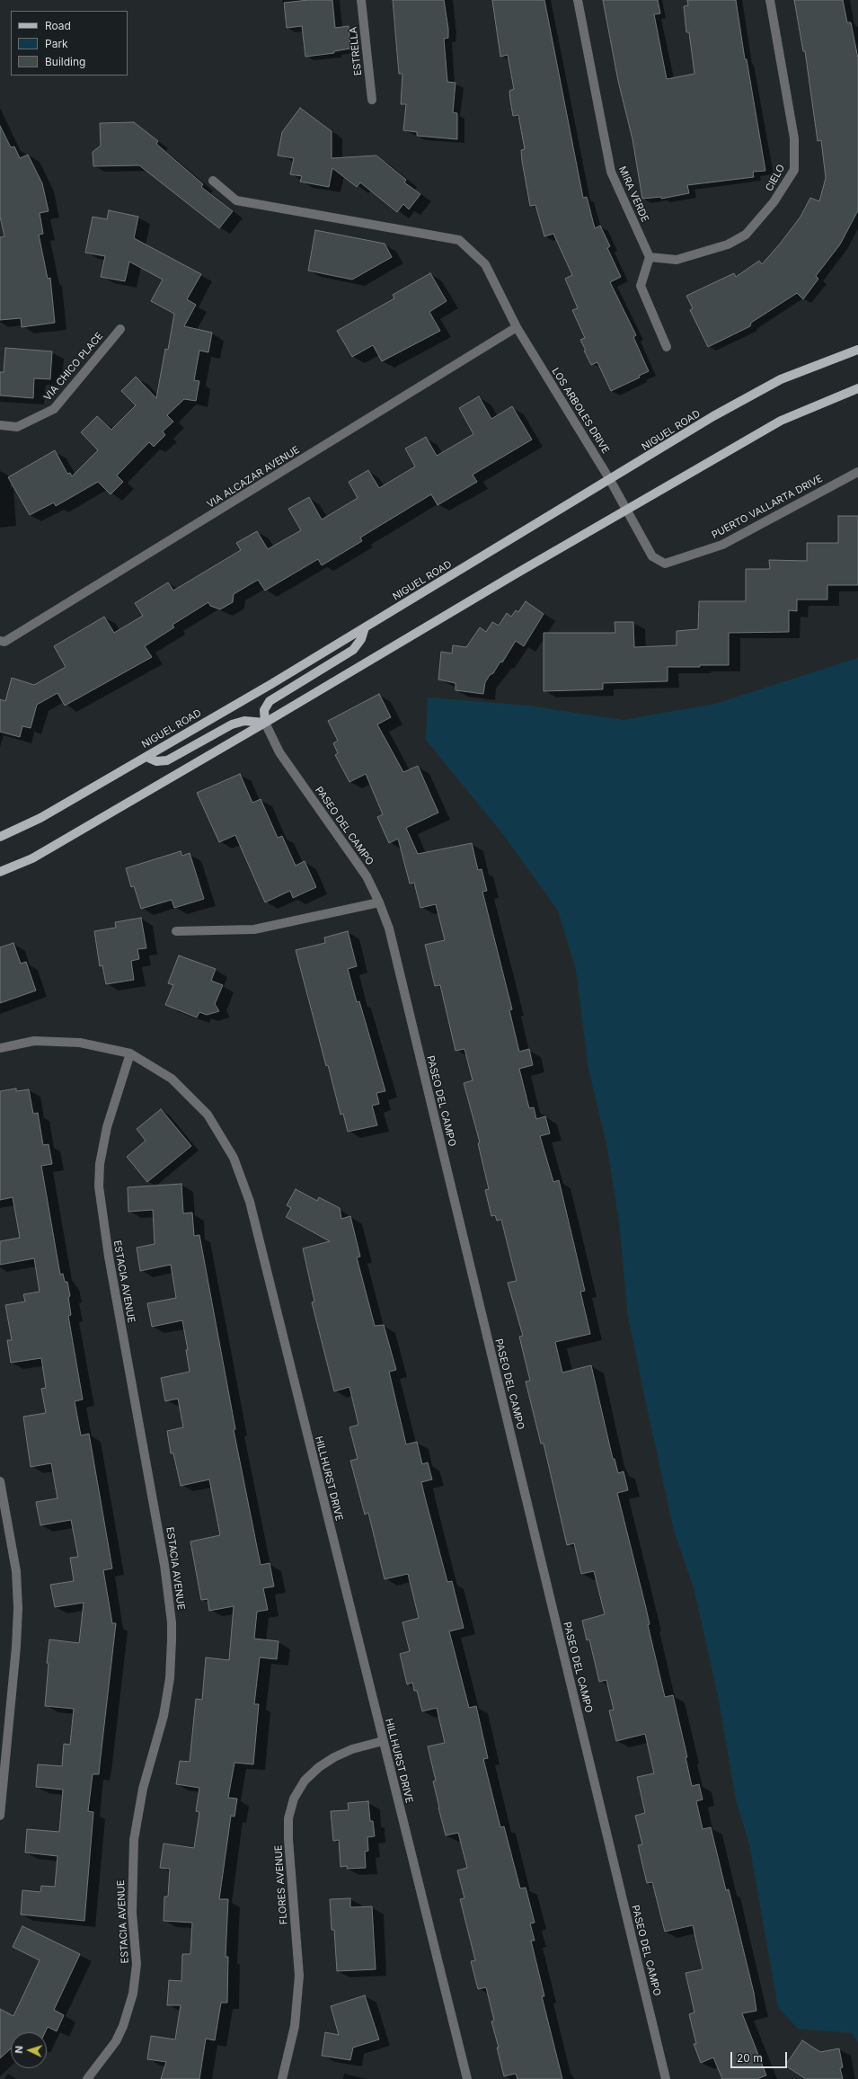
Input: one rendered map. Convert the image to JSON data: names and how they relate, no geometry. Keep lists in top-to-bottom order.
{
  "streets": {
    "main road": ["NIGUEL ROAD"],
    "street": [
      "ESTRELLA",
      "CIELO",
      "MIRA VERDE",
      "VIA CHICO PLACE",
      "LOS ARBOLES DRIVE",
      "VIA ALCAZAR AVENUE",
      "PUERTO VALLARTA DRIVE",
      "PASEO DEL CAMPO",
      "ESTACIA AVENUE",
      "HILLHURST DRIVE",
      "FLORES AVENUE"
    ]
  },
  "crossings": [
    ["CIELO", "MIRA VERDE"],
    ["LOS ARBOLES DRIVE", "NIGUEL ROAD"],
    ["LOS ARBOLES DRIVE", "VIA ALCAZAR AVENUE"],
    ["LOS ARBOLES DRIVE", "PUERTO VALLARTA DRIVE"],
    ["ESTACIA AVENUE", "HILLHURST DRIVE"],
    ["HILLHURST DRIVE", "FLORES AVENUE"]
  ],
  "legend": ["Road", "Park", "Building"],
  "scale_bar": "20 m",
  "north": "left"
}
